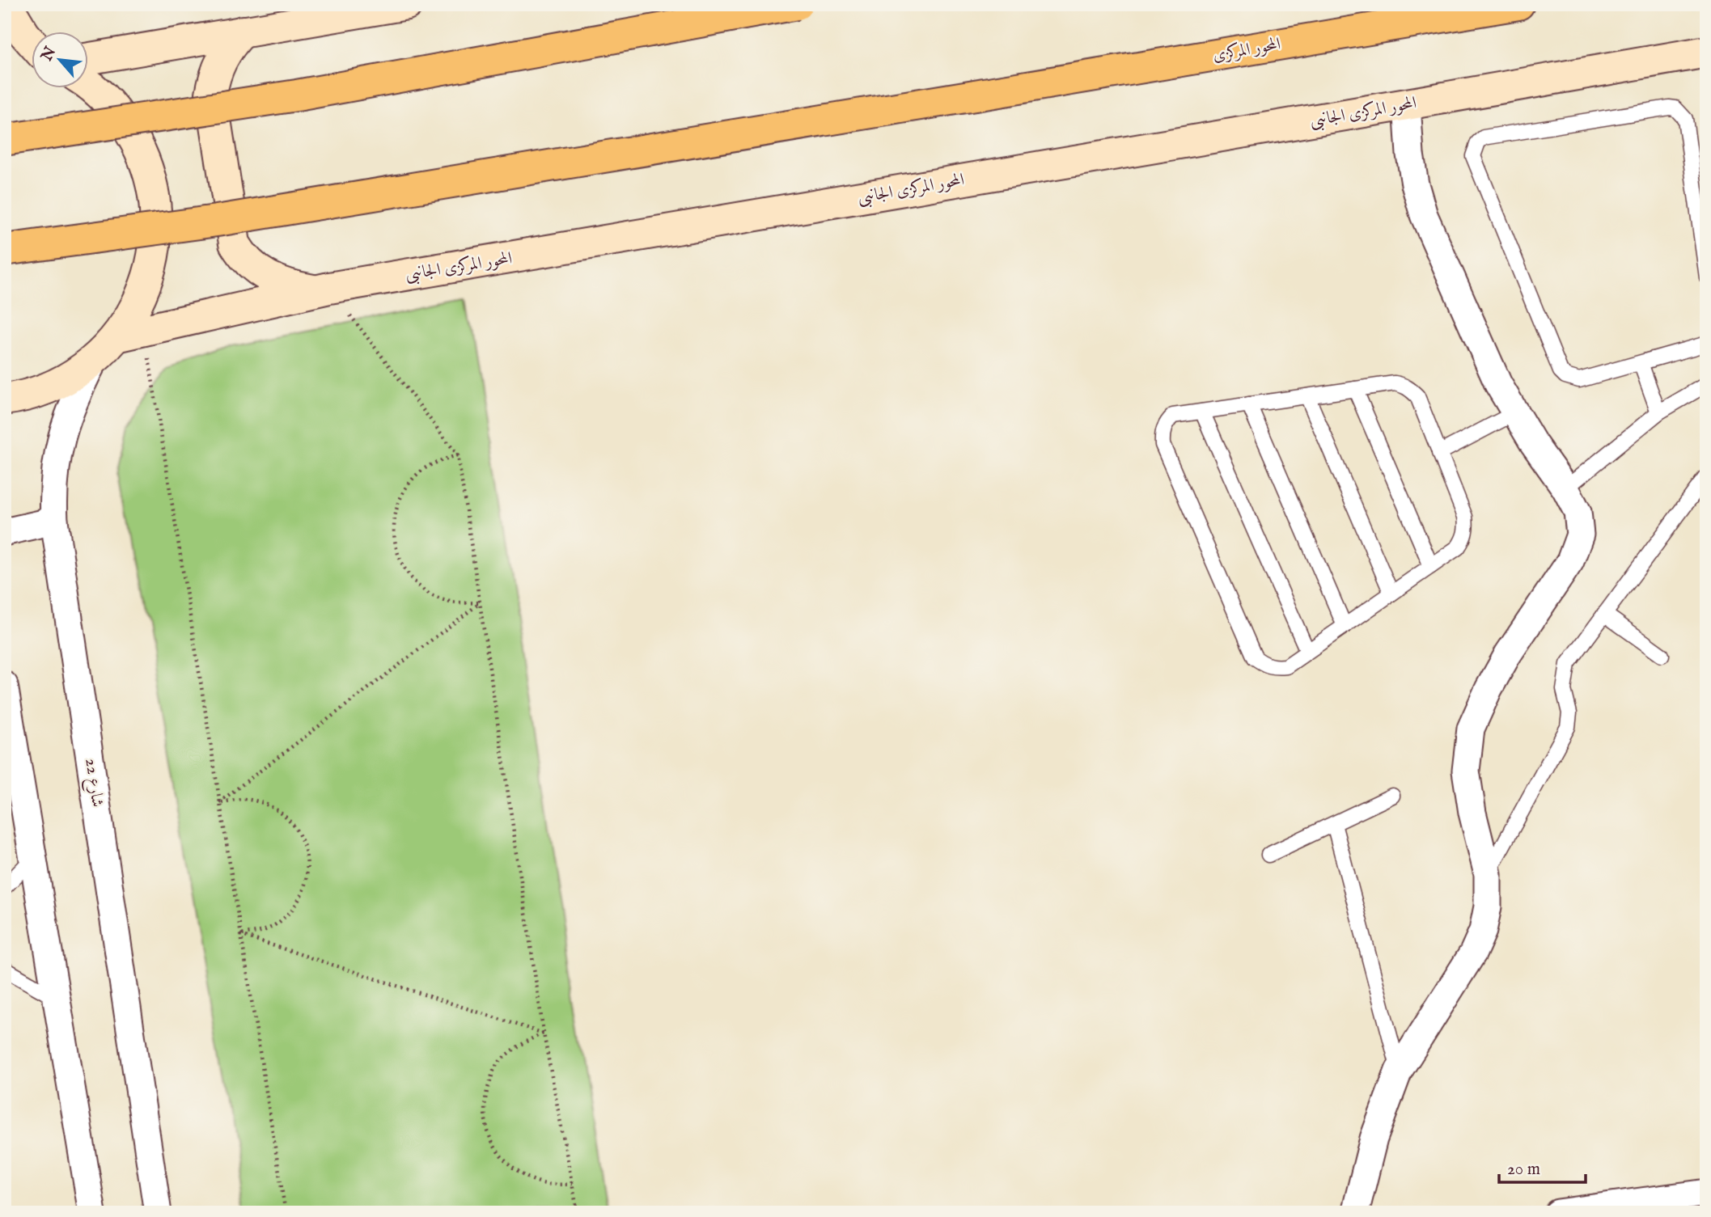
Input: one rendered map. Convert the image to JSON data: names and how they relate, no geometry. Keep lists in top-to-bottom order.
{
  "streets": {
    "highway": ["المحور المركزى"],
    "main road": ["المحور المركزى الجانبى"],
    "street": ["شارع 22"]
  },
  "scale_bar": "20 m",
  "north": "top left"
}
